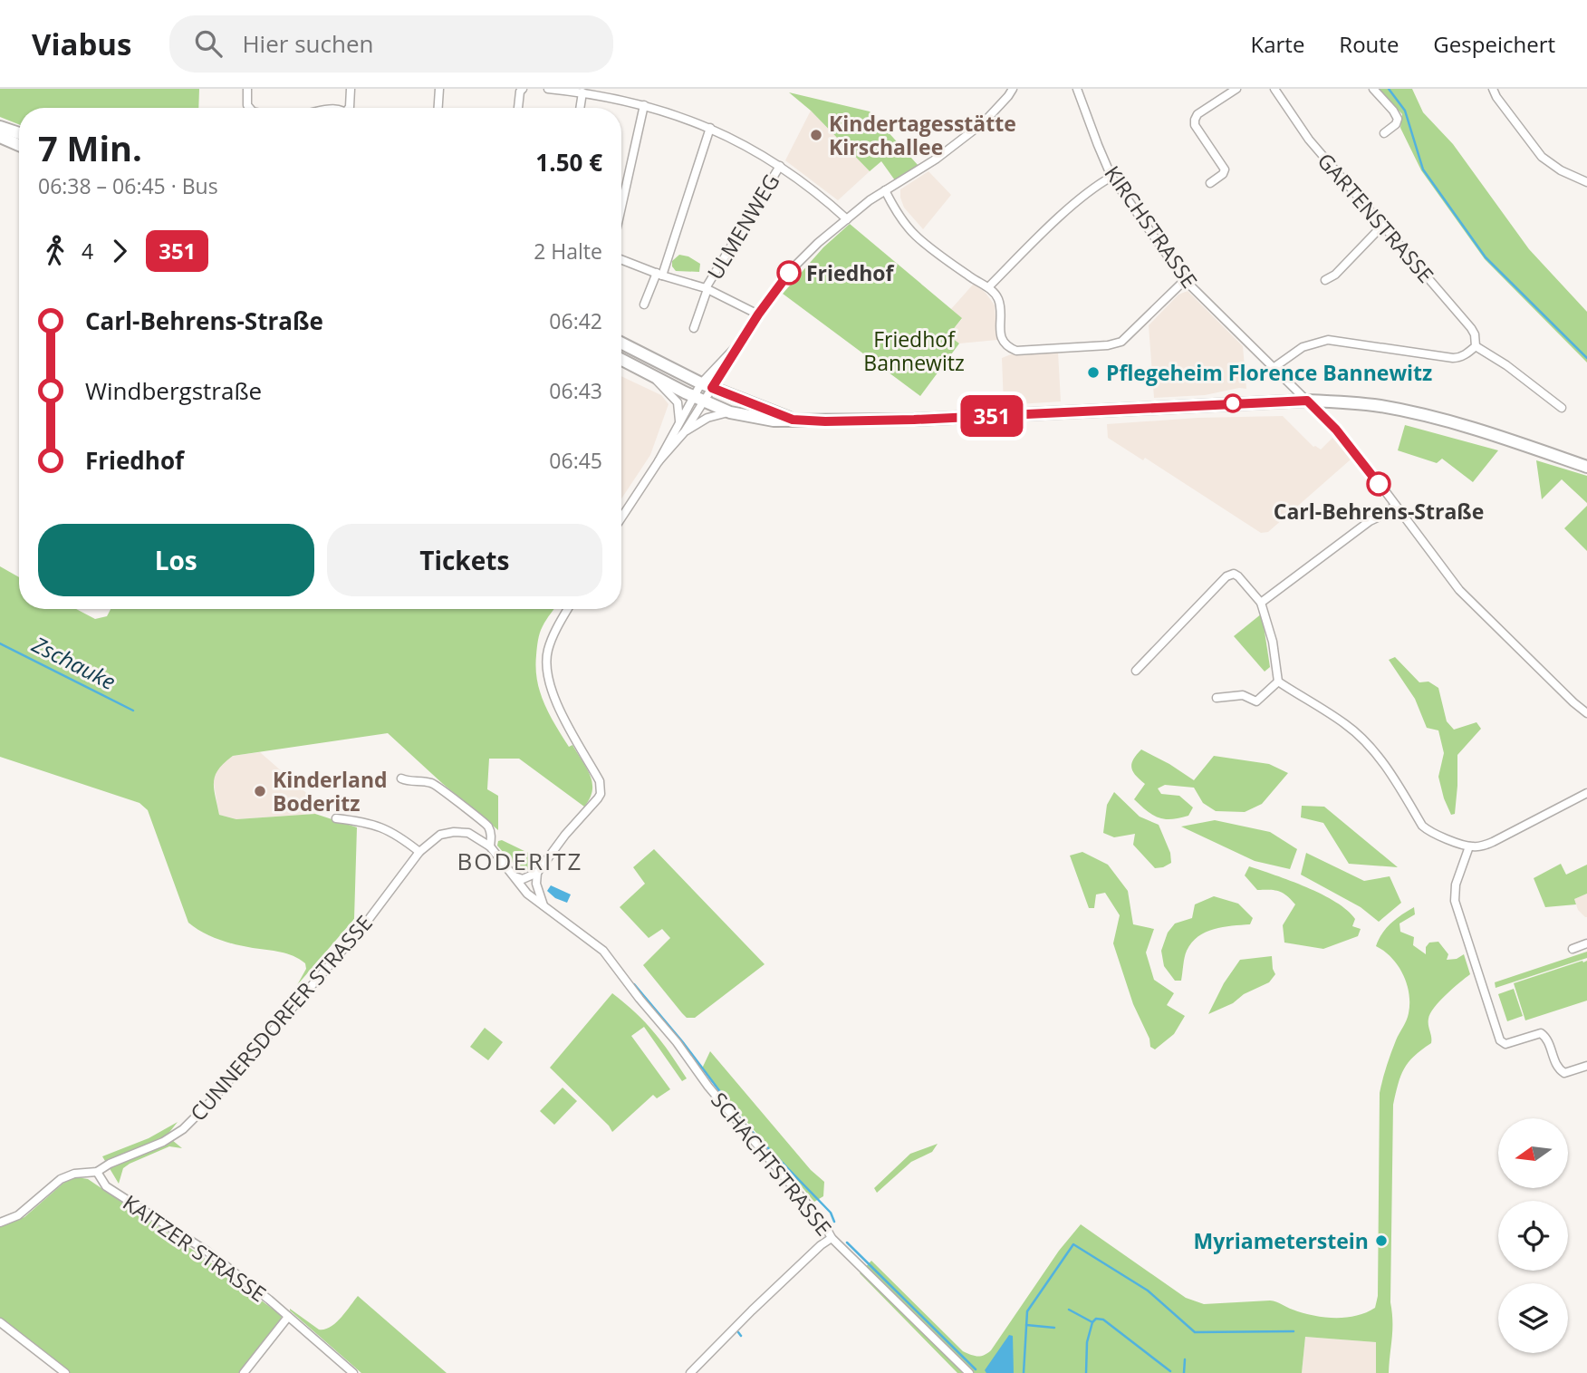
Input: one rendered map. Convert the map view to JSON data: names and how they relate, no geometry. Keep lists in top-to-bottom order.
{
  "streets": {
    "street": [
      "GARTENSTRASSE",
      "ULMENWEG",
      "KIRCHSTRASSE",
      "CUNNERSDORFER STRASSE",
      "SCHACHTSTRASSE",
      "KAITZER STRASSE"
    ]
  },
  "crossings": [
    ["CUNNERSDORFER STRASSE", "SCHACHTSTRASSE"],
    ["CUNNERSDORFER STRASSE", "KAITZER STRASSE"]
  ],
  "districts": ["BODERITZ"],
  "water": ["Zschauke"],
  "parks": ["Friedhof Bannewitz"],
  "places": [
    "Kindertagesstätte Kirschallee",
    "Friedhof",
    "Pflegeheim Florence Bannewitz",
    "Carl-Behrens-Straße",
    "Kinderland Boderitz",
    "Myriameterstein"
  ],
  "lines": ["bus line 351"],
  "north": "left",
  "page": {
    "header": "Viabus",
    "search": "Hier suchen",
    "nav": ["Karte", "Route", "Gespeichert"],
    "on_map": "351",
    "heading": ["7 Min.", "06:38 – 06:45 · Bus", "1.50 €"],
    "legs": ["4", "351", "2 Halte"],
    "list": [
      {
        "name": "Carl-Behrens-Straße",
        "value": "06:42"
      },
      {
        "name": "Windbergstraße",
        "value": "06:43"
      },
      {
        "name": "Friedhof",
        "value": "06:45"
      }
    ],
    "buttons": ["Los", "Tickets"]
  }
}
